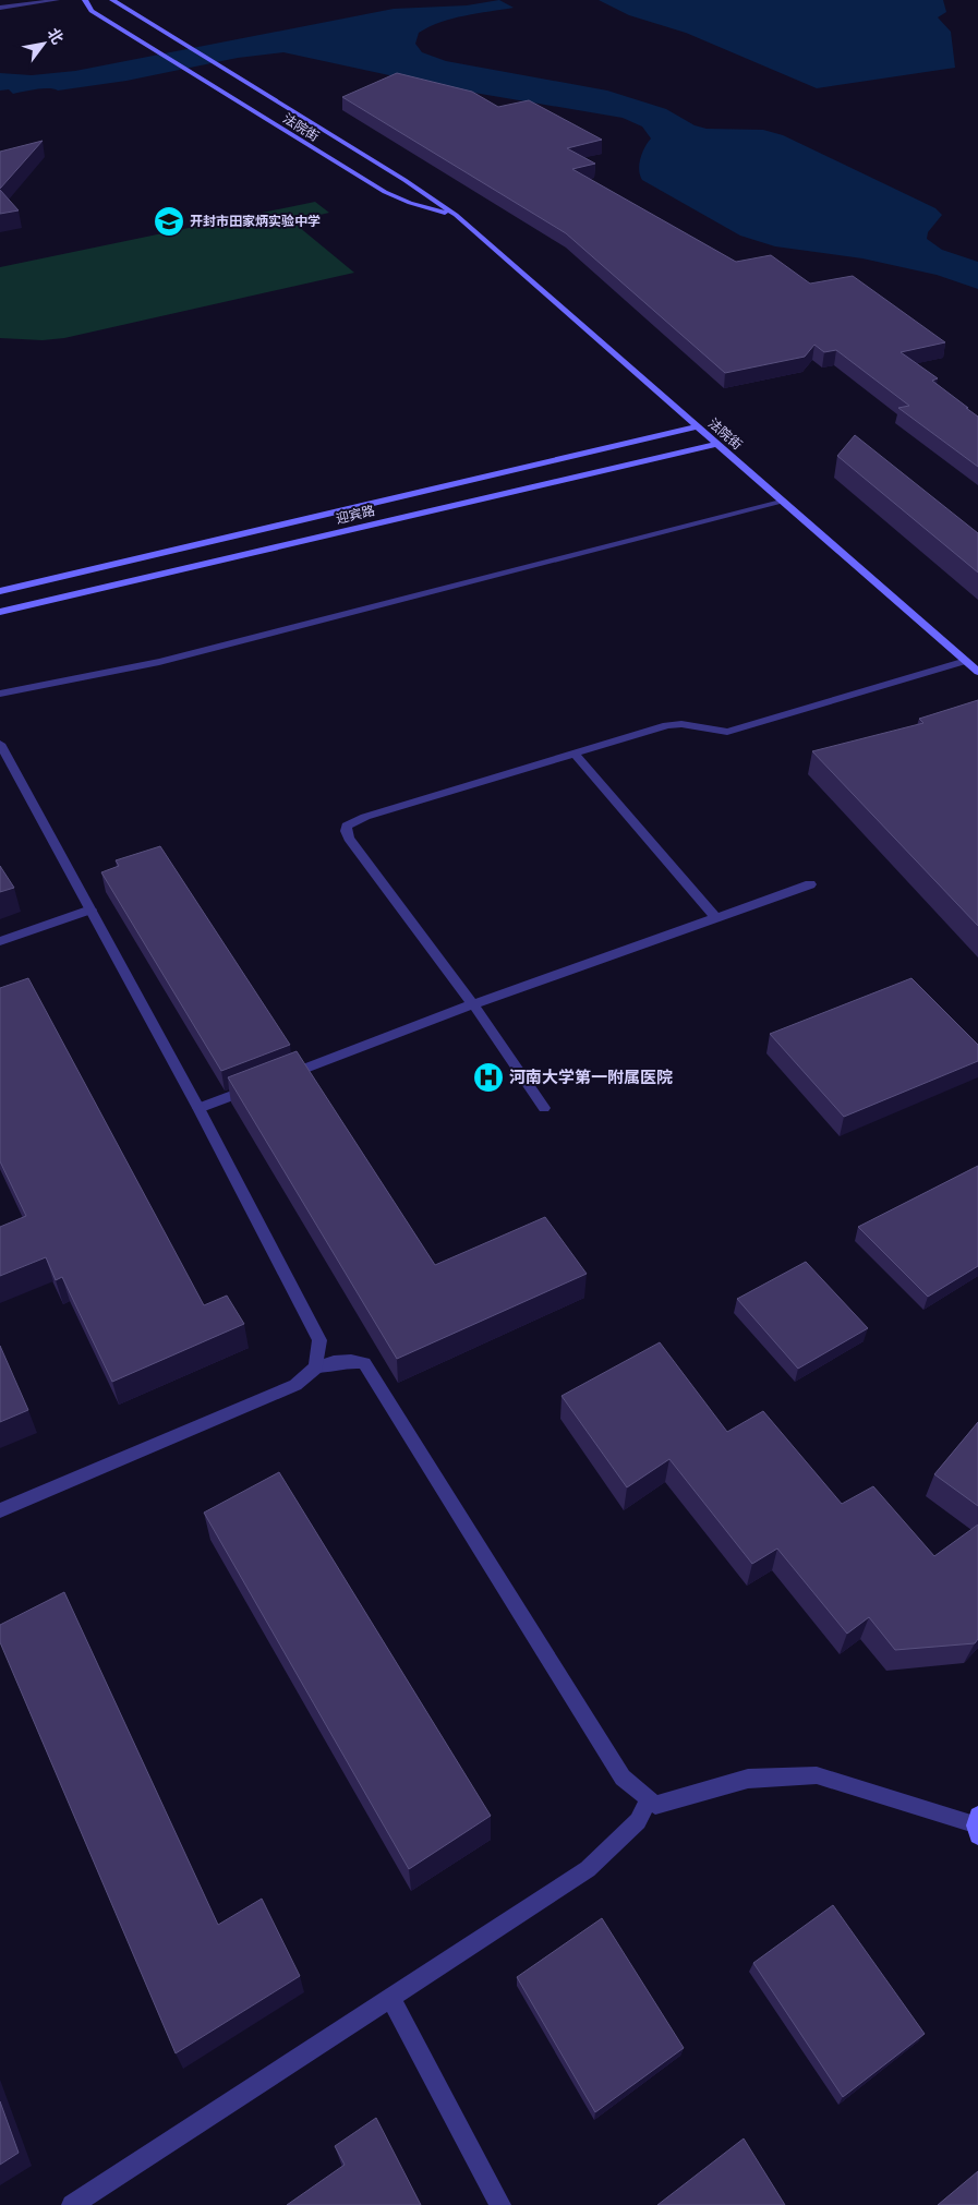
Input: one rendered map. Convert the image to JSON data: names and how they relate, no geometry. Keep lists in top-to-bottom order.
{
  "streets": {
    "street": ["法院街", "迎宾路"]
  },
  "crossings": [
    ["法院街", "迎宾路"]
  ],
  "places": {
    "school or university": ["开封市田家炳实验中学"],
    "hospital": ["河南大学第一附属医院"]
  },
  "north": "top right"
}
